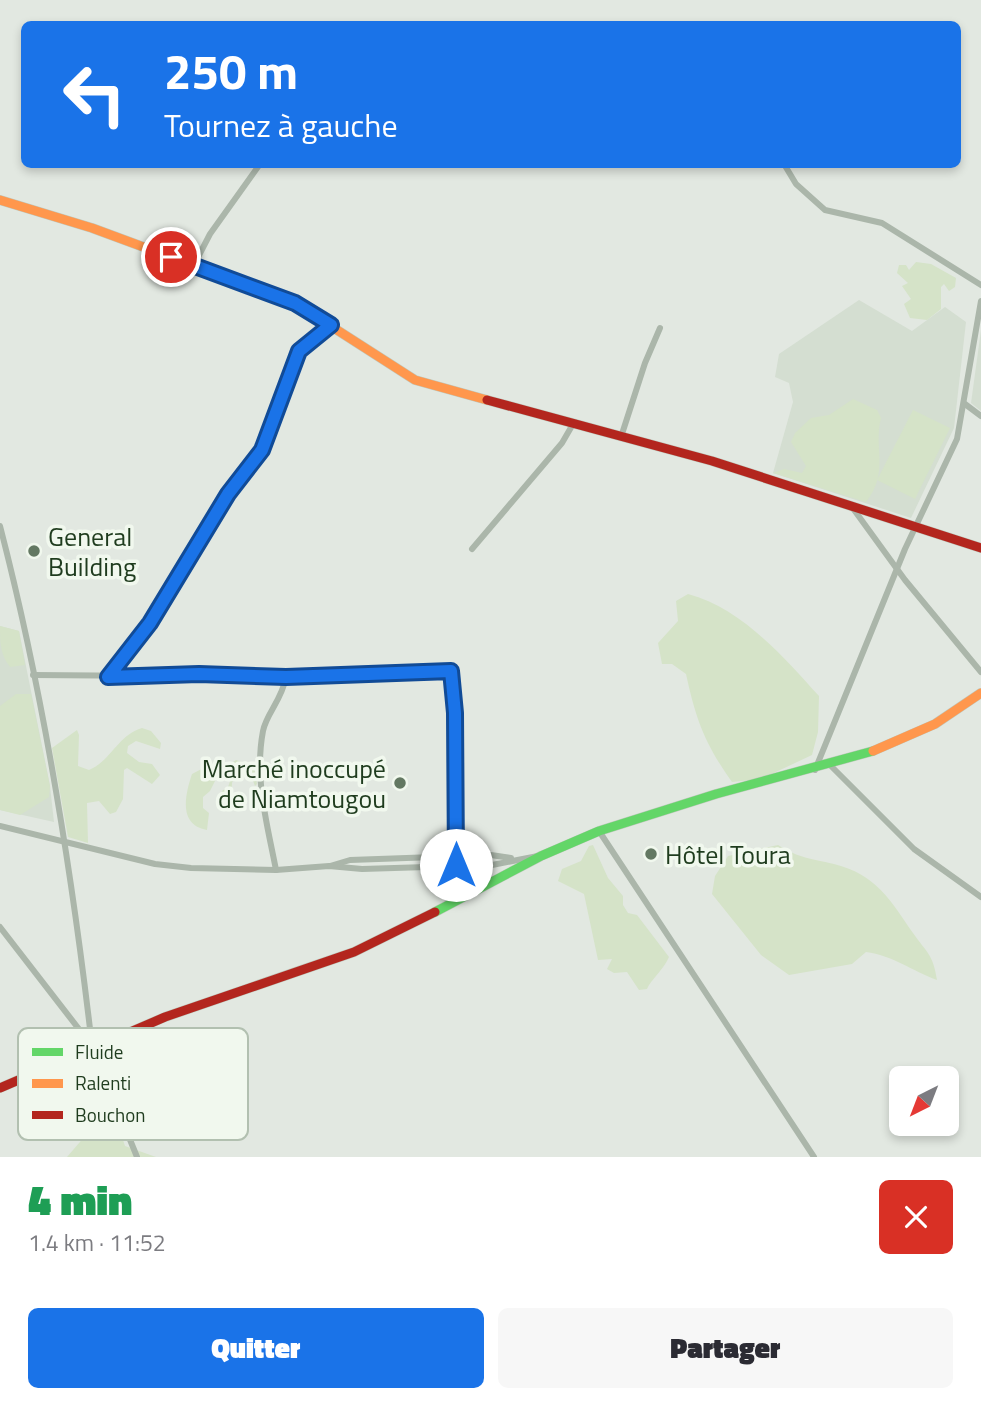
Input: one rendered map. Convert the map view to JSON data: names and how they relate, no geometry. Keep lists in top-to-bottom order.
{
  "places": ["General Building", "Marché inoccupé de Niamtougou", "Hôtel Toura"],
  "legend": ["Fluide", "Ralenti", "Bouchon"],
  "north": "bottom left",
  "page": {
    "turn": ["250 m", "Tournez à gauche"],
    "heading": ["4 min", "1.4 km · 11:52"],
    "buttons": ["Quitter", "Partager"]
  }
}
